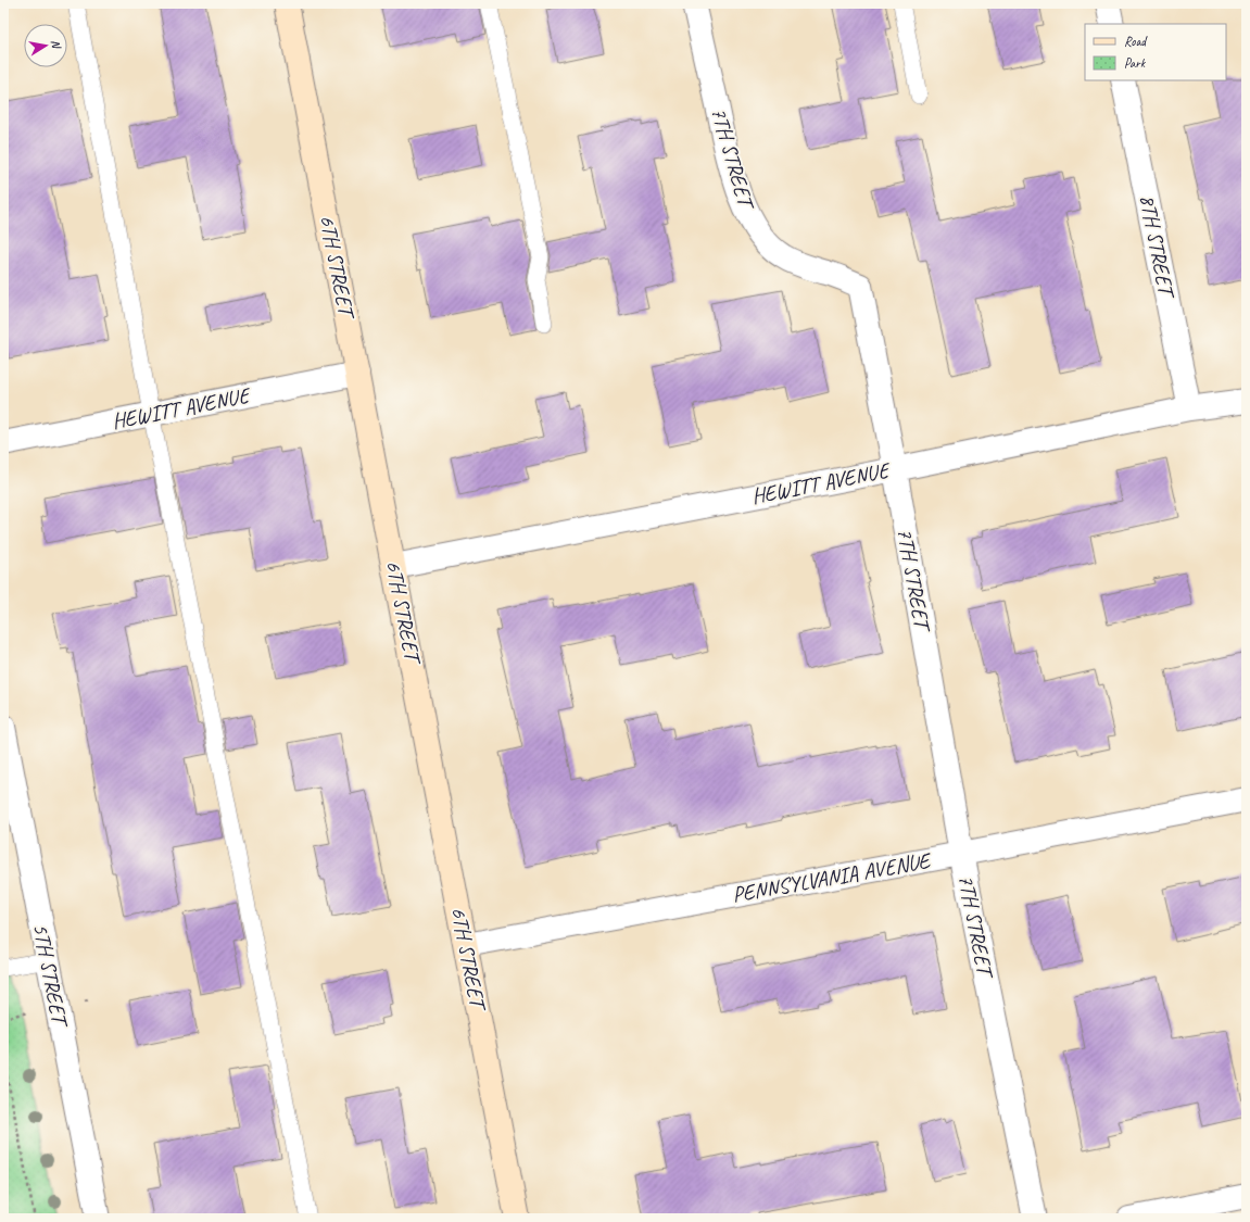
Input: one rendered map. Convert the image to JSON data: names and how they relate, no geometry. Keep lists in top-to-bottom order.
{
  "streets": {
    "main road": ["6TH STREET"],
    "street": [
      "7TH STREET",
      "8TH STREET",
      "HEWITT AVENUE",
      "PENNSYLVANIA AVENUE",
      "5TH STREET"
    ]
  },
  "crossings": [
    ["7TH STREET", "HEWITT AVENUE"],
    ["7TH STREET", "PENNSYLVANIA AVENUE"],
    ["8TH STREET", "HEWITT AVENUE"],
    ["6TH STREET", "HEWITT AVENUE"],
    ["6TH STREET", "PENNSYLVANIA AVENUE"]
  ],
  "legend": ["Road", "Park"],
  "north": "right"
}
